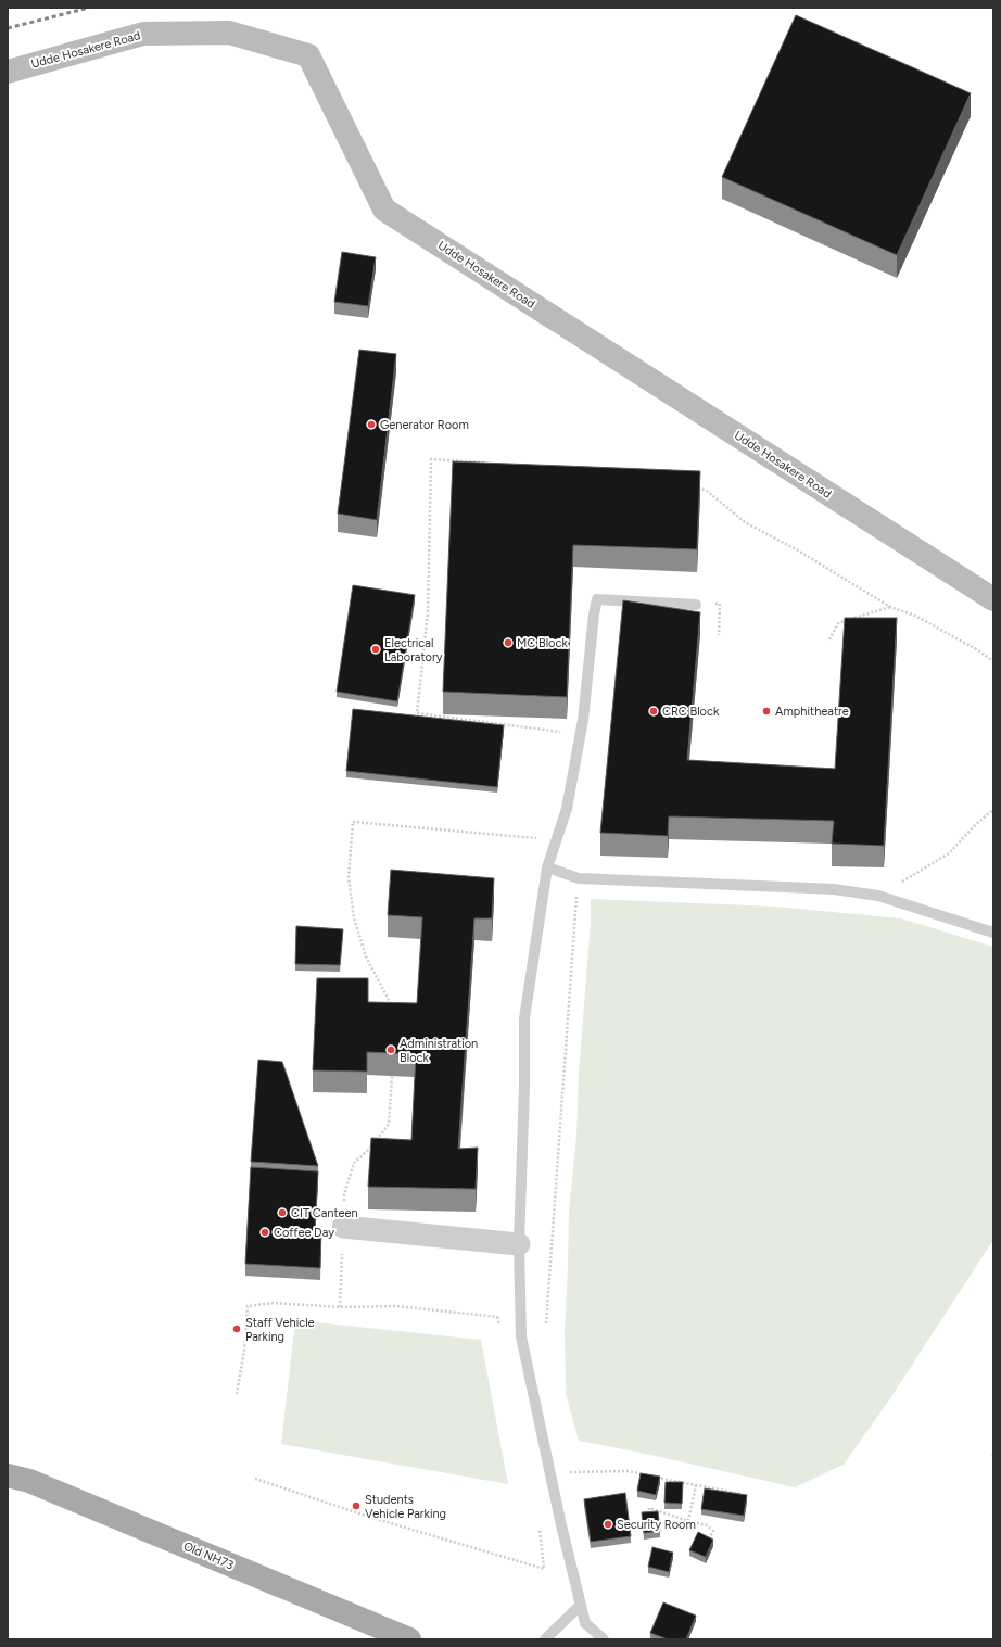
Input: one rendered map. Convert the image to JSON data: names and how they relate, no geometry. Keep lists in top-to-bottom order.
{
  "streets": {
    "main road": ["Old NH73"],
    "street": ["Udde Hosakere Road"]
  },
  "places": [
    "Generator Room",
    "MC Block",
    "Electrical Laboratory",
    "CRC Block",
    "Amphitheatre",
    "Administration Block",
    "CIT Canteen",
    "Coffee Day",
    "Staff Vehicle Parking",
    "Students Vehicle Parking",
    "Security Room"
  ]
}
